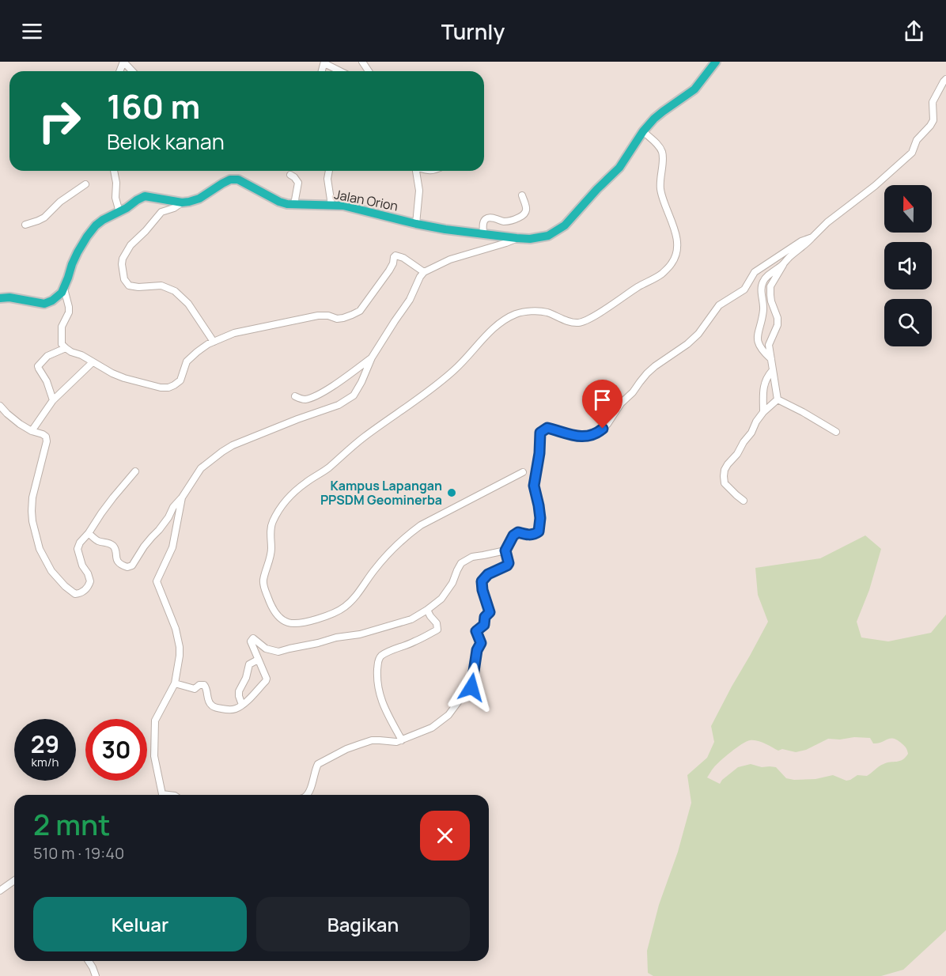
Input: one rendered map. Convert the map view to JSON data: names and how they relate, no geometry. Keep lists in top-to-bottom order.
{
  "streets": {
    "highway": ["Jalan Orion"]
  },
  "places": ["Kampus Lapangan PPSDM Geominerba"],
  "north": "top",
  "page": {
    "header": "Turnly",
    "turn": ["160 m", "Belok kanan"],
    "speed": "29 km/h",
    "limit": "30",
    "heading": ["2 mnt", "510 m · 19:40"],
    "buttons": ["Keluar", "Bagikan"]
  }
}
